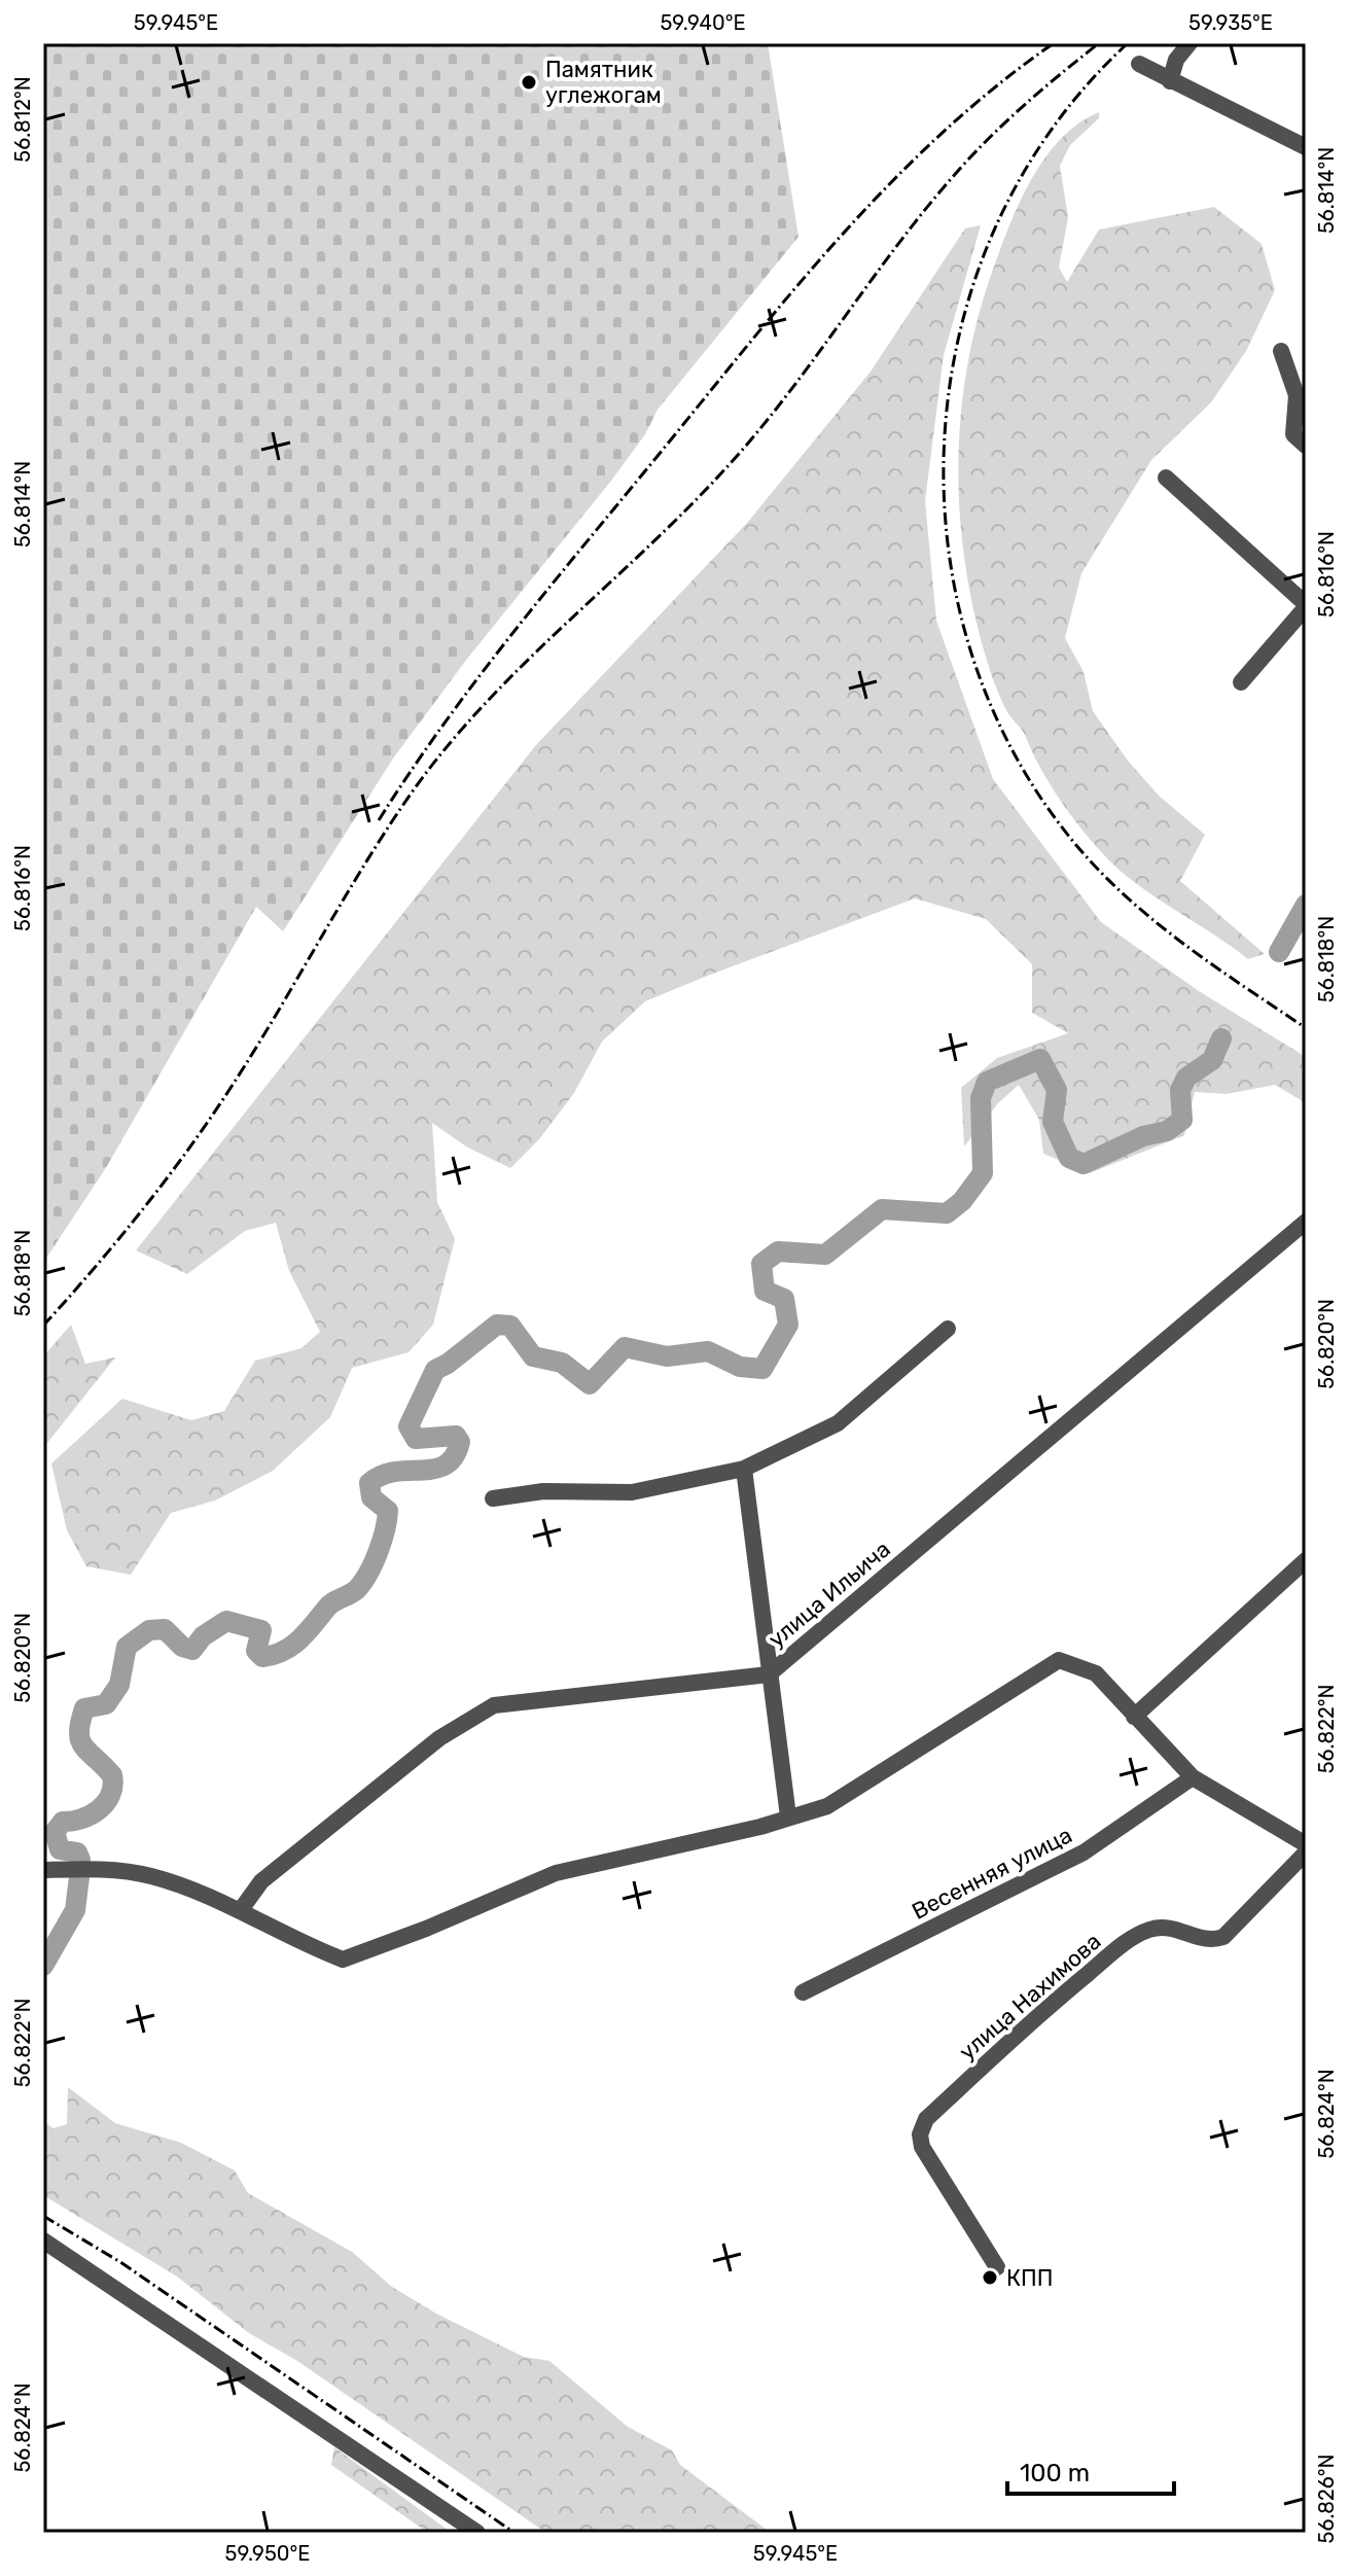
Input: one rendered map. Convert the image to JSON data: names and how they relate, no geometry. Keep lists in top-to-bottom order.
{
  "streets": {
    "street": ["улица Ильича", "Весенняя улица", "улица Нахимова"]
  },
  "places": ["Памятник углежогам", "КПП"],
  "scale_bar": "100 m",
  "coordinates": [
    "59.945°E",
    "59.940°E",
    "59.935°E",
    "56.812°N",
    "56.814°N",
    "56.816°N",
    "56.818°N",
    "56.820°N",
    "56.822°N",
    "56.824°N",
    "56.826°N",
    "59.950°E"
  ]
}
